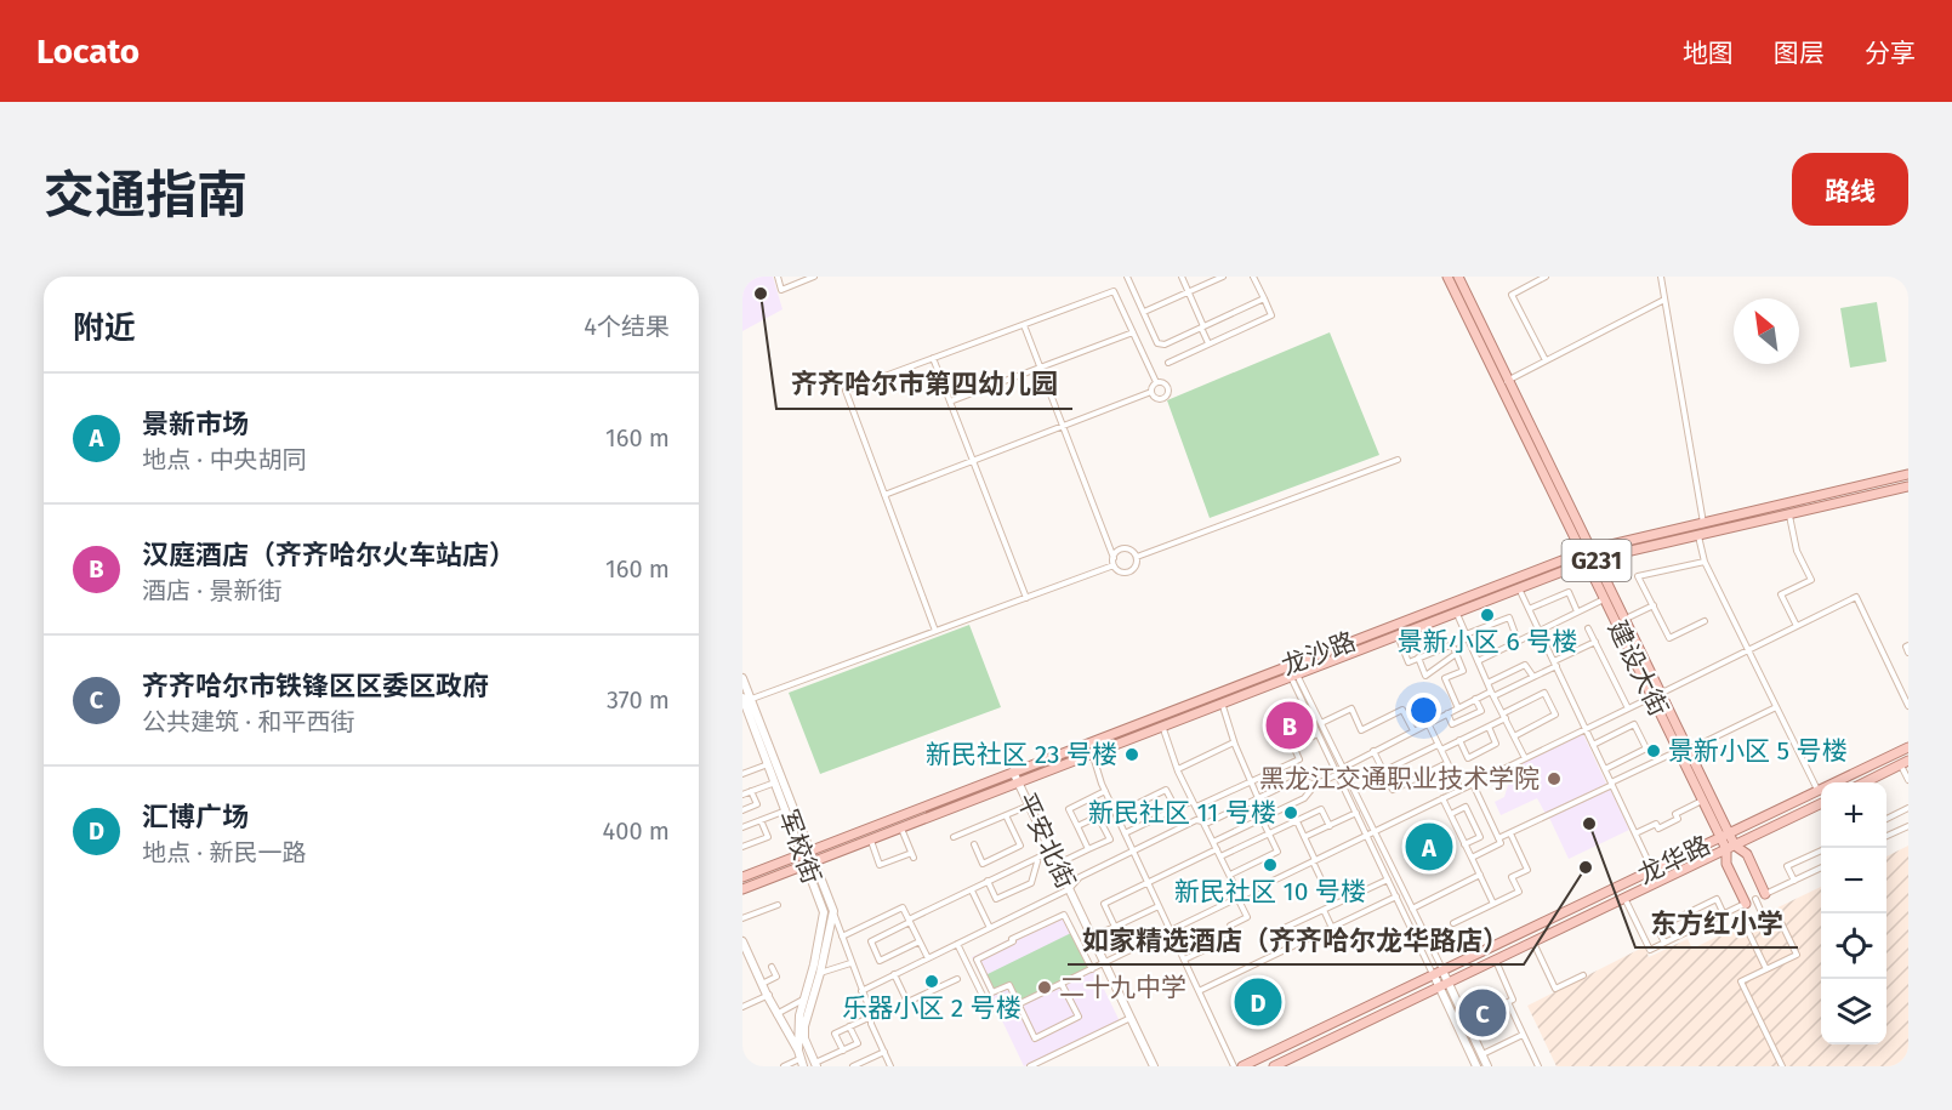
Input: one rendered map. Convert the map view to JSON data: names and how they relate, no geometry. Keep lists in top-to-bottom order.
{
  "streets": {
    "main road": [
      "G231",
      "龙沙路",
      "建设大街",
      "平安北街",
      "军校街",
      "龙华路"
    ]
  },
  "crossings": [
    ["龙沙路", "建设大街"],
    ["龙沙路", "平安北街"],
    ["龙沙路", "军校街"],
    ["建设大街", "龙华路"]
  ],
  "places": [
    "齐齐哈尔市第四幼儿园",
    "景新小区 6 号楼",
    "景新小区 5 号楼",
    "新民社区 23 号楼",
    "黑龙江交通职业技术学院",
    "新民社区 11 号楼",
    "东方红小学",
    "新民社区 10 号楼",
    "如家精选酒店（齐齐哈尔龙华路店）",
    "乐器小区 2 号楼",
    "二十九中学"
  ],
  "north": "top left",
  "page": {
    "header": "Locato",
    "nav": ["地图", "图层", "分享"],
    "title": "交通指南",
    "buttons": "路线",
    "heading": ["附近", "4个结果"],
    "list": [
      {
        "mark": "A",
        "name": "景新市场",
        "note": "地点 · 中央胡同",
        "value": "160 m"
      },
      {
        "mark": "B",
        "name": "汉庭酒店（齐齐哈尔火车站店）",
        "note": "酒店 · 景新街",
        "value": "160 m"
      },
      {
        "mark": "C",
        "name": "齐齐哈尔市铁锋区区委区政府",
        "note": "公共建筑 · 和平西街",
        "value": "370 m"
      },
      {
        "mark": "D",
        "name": "汇博广场",
        "note": "地点 · 新民一路",
        "value": "400 m"
      }
    ],
    "pins": [
      "B",
      "A",
      "D",
      "C"
    ],
    "map_buttons": ["+", "−"]
  }
}
